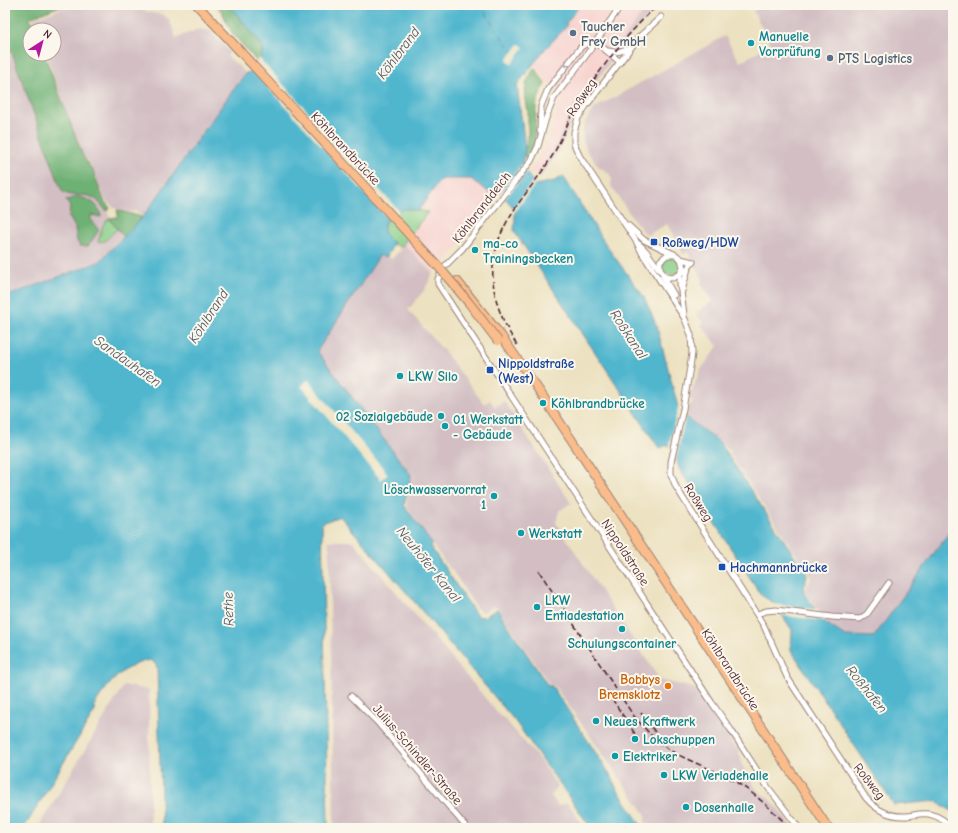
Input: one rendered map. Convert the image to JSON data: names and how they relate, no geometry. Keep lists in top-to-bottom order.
{
  "streets": {
    "main road": ["Köhlbrandbrücke"],
    "street": [
      "Roßweg",
      "Köhlbranddeich",
      "Nippoldstraße",
      "Julius-Schindler-Straße"
    ]
  },
  "crossings": [
    ["Köhlbranddeich", "Nippoldstraße"]
  ],
  "water": [
    "Köhlbrand",
    "Roßkanal",
    "Sandauhafen",
    "Neuhöfer Kanal",
    "Rethe",
    "Roßhafen"
  ],
  "places": {
    "other": [
      "Taucher Frey GmbH",
      "Manuelle Vorprüfung",
      "PTS Logistics",
      "ma-co Trainingsbecken",
      "LKW Silo",
      "Köhlbrandbrücke",
      "02 Sozialgebäude",
      "01 Werkstatt - Gebäude",
      "Löschwasservorrat 1",
      "Werkstatt",
      "LKW Entladestation",
      "Schulungscontainer",
      "Bobbys Bremsklotz",
      "Neues Kraftwerk",
      "Lokschuppen",
      "Elektriker",
      "LKW Verladehalle",
      "Dosenhalle"
    ],
    "transit": ["Roßweg/HDW", "Nippoldstraße (West)", "Hachmannbrücke"]
  },
  "north": "top right"
}
